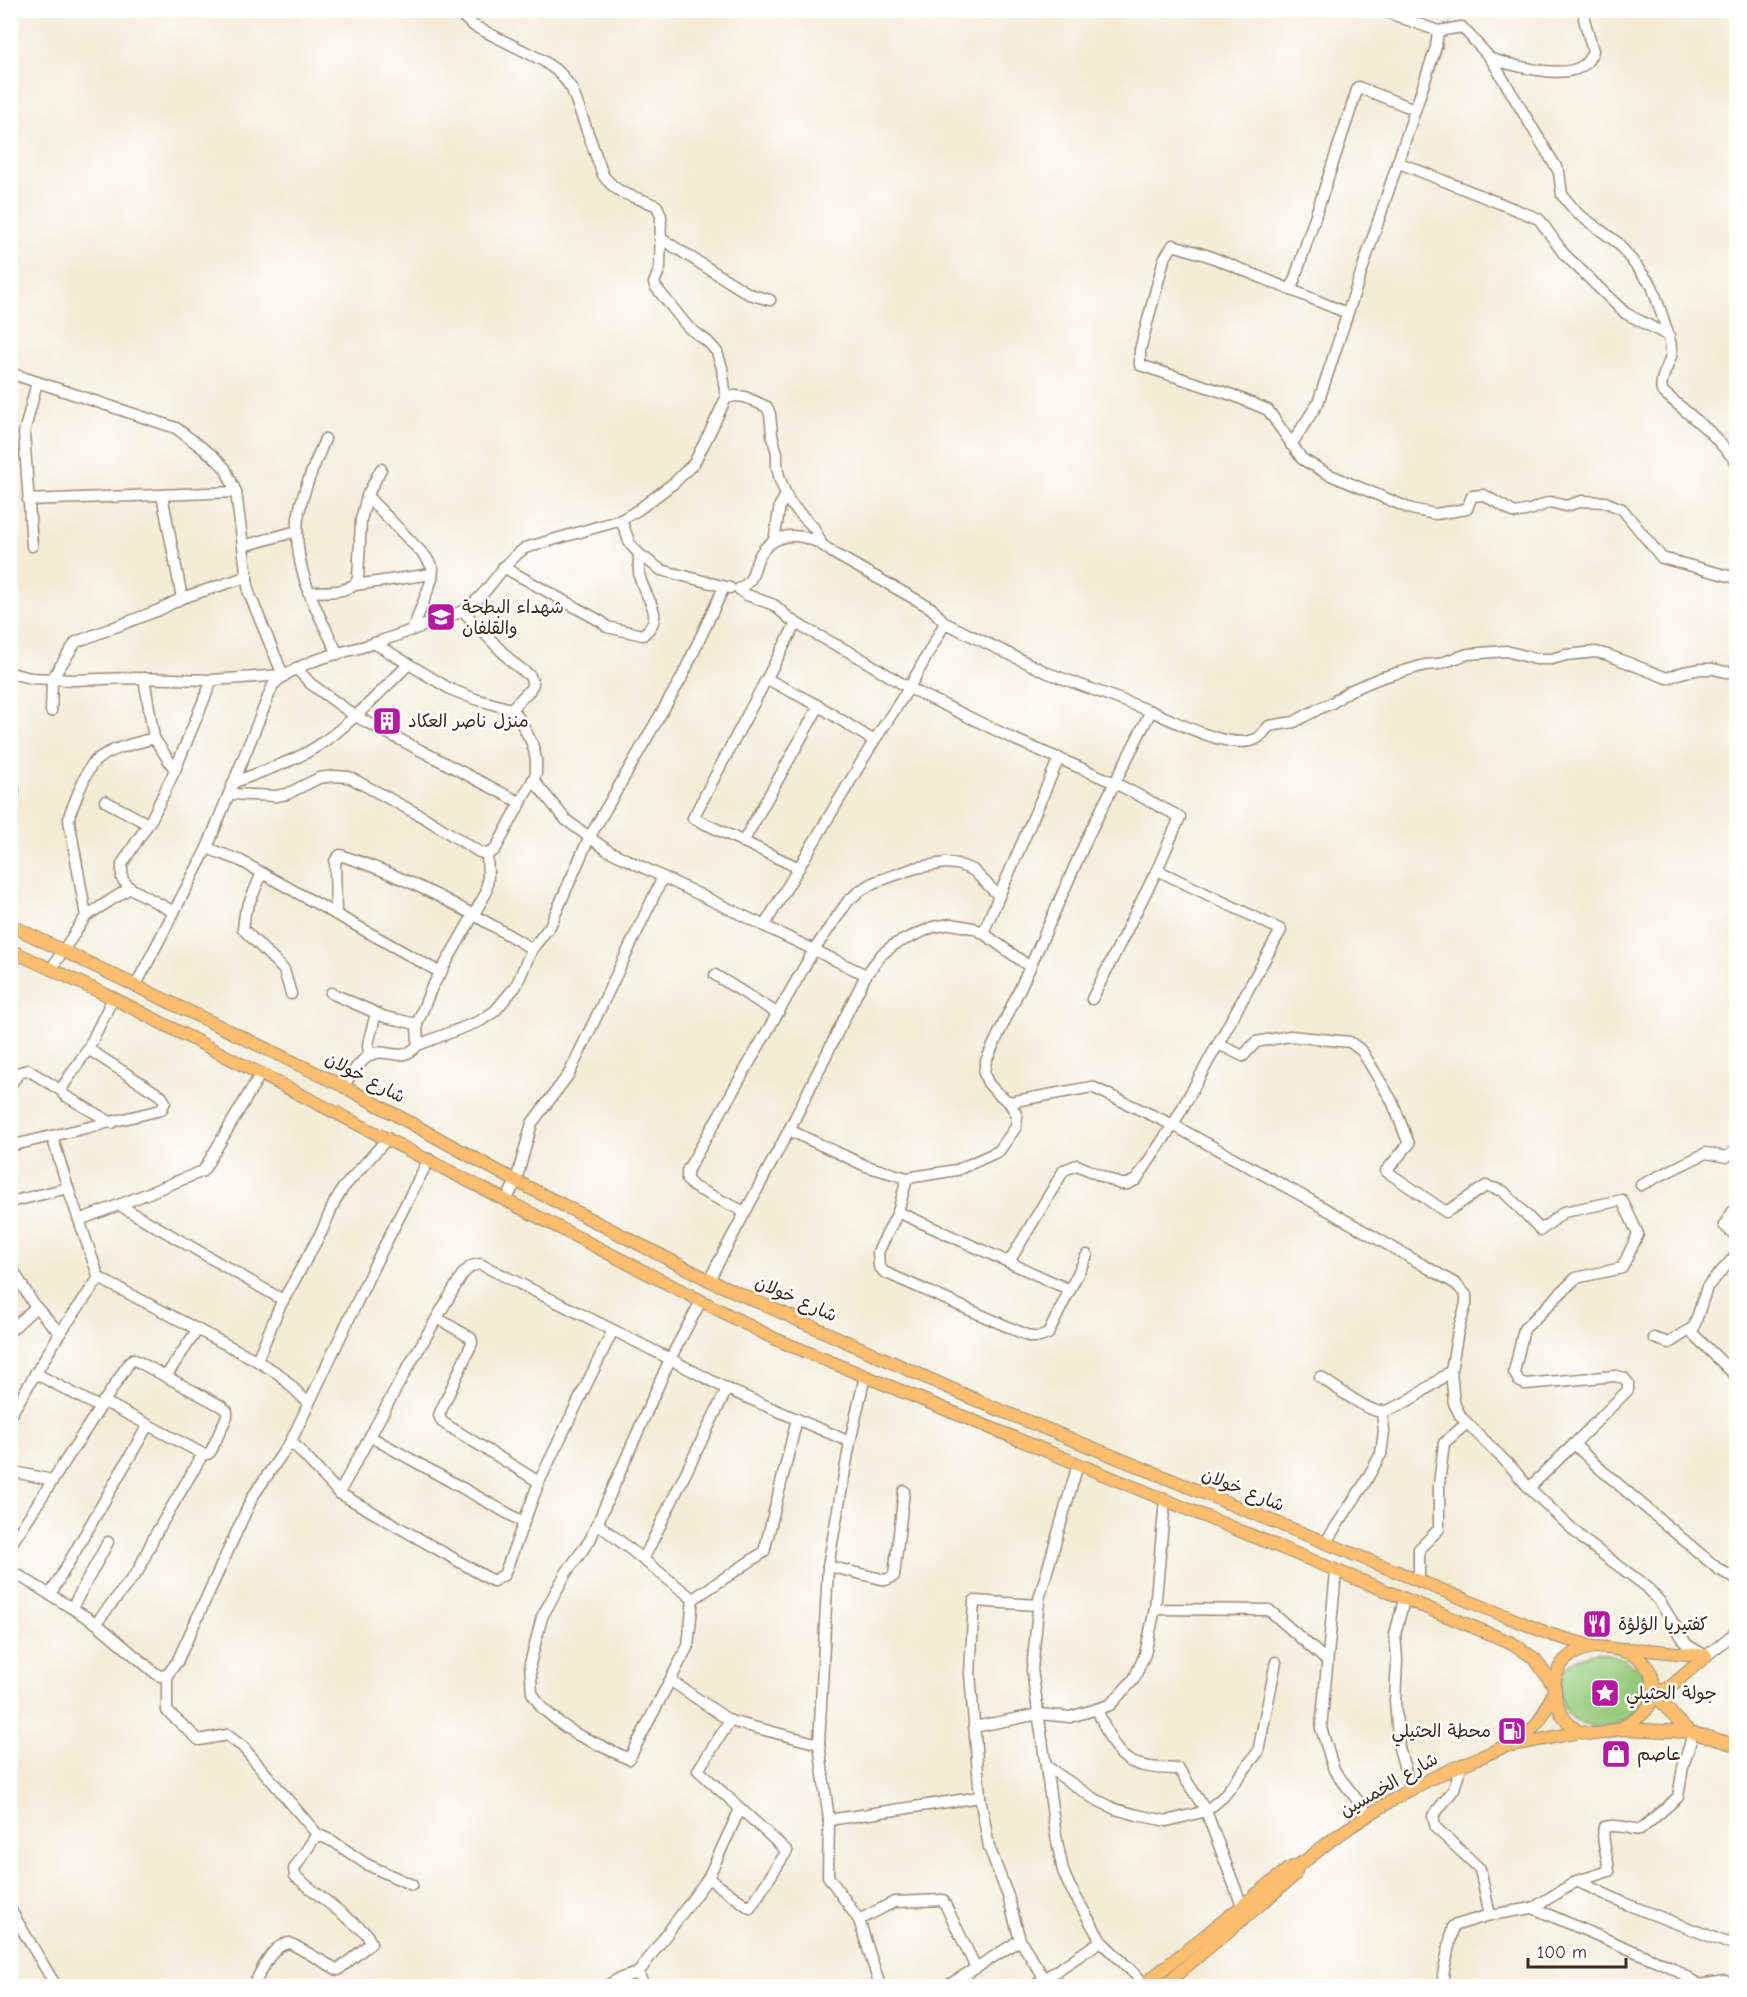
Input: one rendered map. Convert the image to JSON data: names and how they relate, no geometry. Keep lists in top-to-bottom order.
{
  "streets": {
    "main road": ["شارع خولان", "شارع الخمسين"]
  },
  "crossings": [
    ["شارع خولان", "شارع الخمسين"]
  ],
  "places": {
    "school or university": ["شهداء البطحة والقلفان"],
    "building": ["منزل ناصر العكاد"],
    "restaurant": ["كفتيريا الؤلؤة"],
    "place": ["جولة الحثيلي"],
    "fuel station": ["محطة الحثيلي"],
    "shop": ["عاصم"]
  },
  "scale_bar": "100 m"
}
